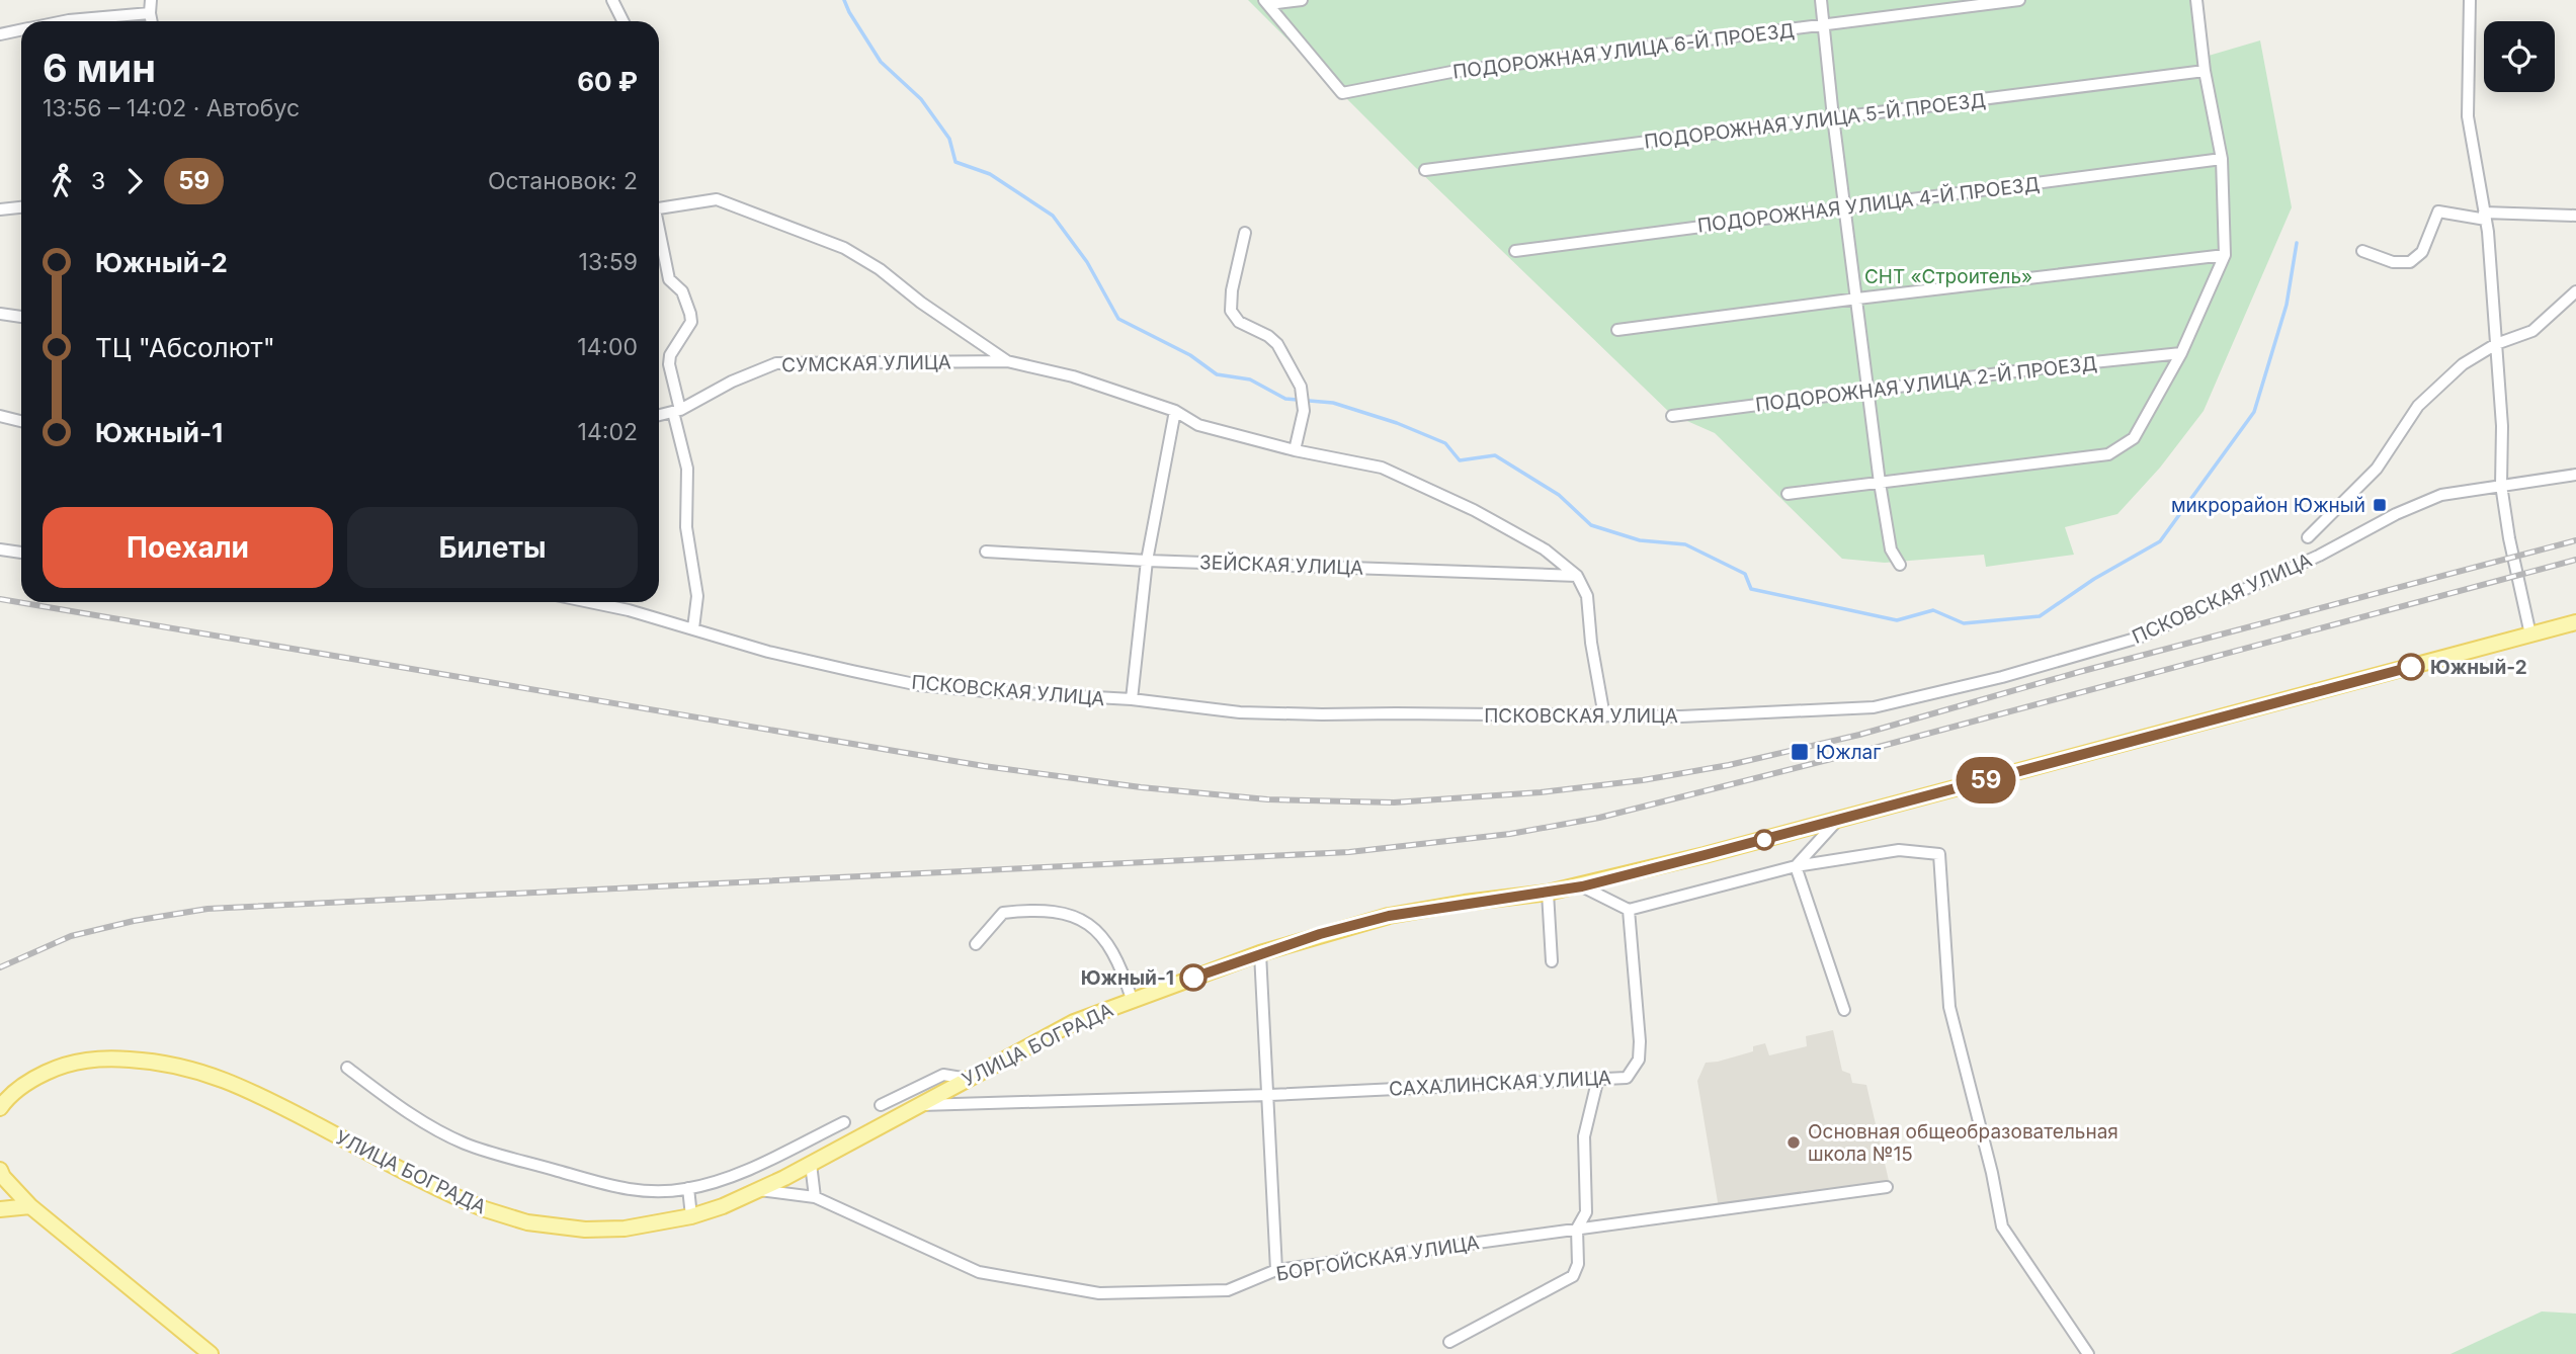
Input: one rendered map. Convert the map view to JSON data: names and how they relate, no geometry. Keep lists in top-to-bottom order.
{
  "streets": {
    "main road": ["УЛИЦА БОГРАДА"],
    "street": [
      "ПОДОРОЖНАЯ УЛИЦА 6-Й ПРОЕЗД",
      "ПОДОРОЖНАЯ УЛИЦА 5-Й ПРОЕЗД",
      "ПОДОРОЖНАЯ УЛИЦА 4-Й ПРОЕЗД",
      "СУМСКАЯ УЛИЦА",
      "ПОДОРОЖНАЯ УЛИЦА 2-Й ПРОЕЗД",
      "ЗЕЙСКАЯ УЛИЦА",
      "ПСКОВСКАЯ УЛИЦА",
      "САХАЛИНСКАЯ УЛИЦА",
      "БОРГОЙСКАЯ УЛИЦА"
    ]
  },
  "crossings": [
    ["УЛИЦА БОГРАДА", "САХАЛИНСКАЯ УЛИЦА"],
    ["УЛИЦА БОГРАДА", "БОРГОЙСКАЯ УЛИЦА"]
  ],
  "parks": ["СНТ «Строитель»"],
  "places": {
    "transit": ["микрорайон Южный", "Южлаг"],
    "other": ["Южный-2", "Южный-1", "Основная общеобразовательная школа №15"]
  },
  "lines": ["bus line 59"],
  "page": {
    "on_map": "59",
    "heading": ["6 мин", "13:56 – 14:02 · Автобус", "60 ₽"],
    "legs": ["3", "59", "Остановок: 2"],
    "list": [
      {
        "name": "Южный-2",
        "value": "13:59"
      },
      {
        "name": "ТЦ \"Абсолют\"",
        "value": "14:00"
      },
      {
        "name": "Южный-1",
        "value": "14:02"
      }
    ],
    "buttons": ["Поехали", "Билеты"]
  }
}
